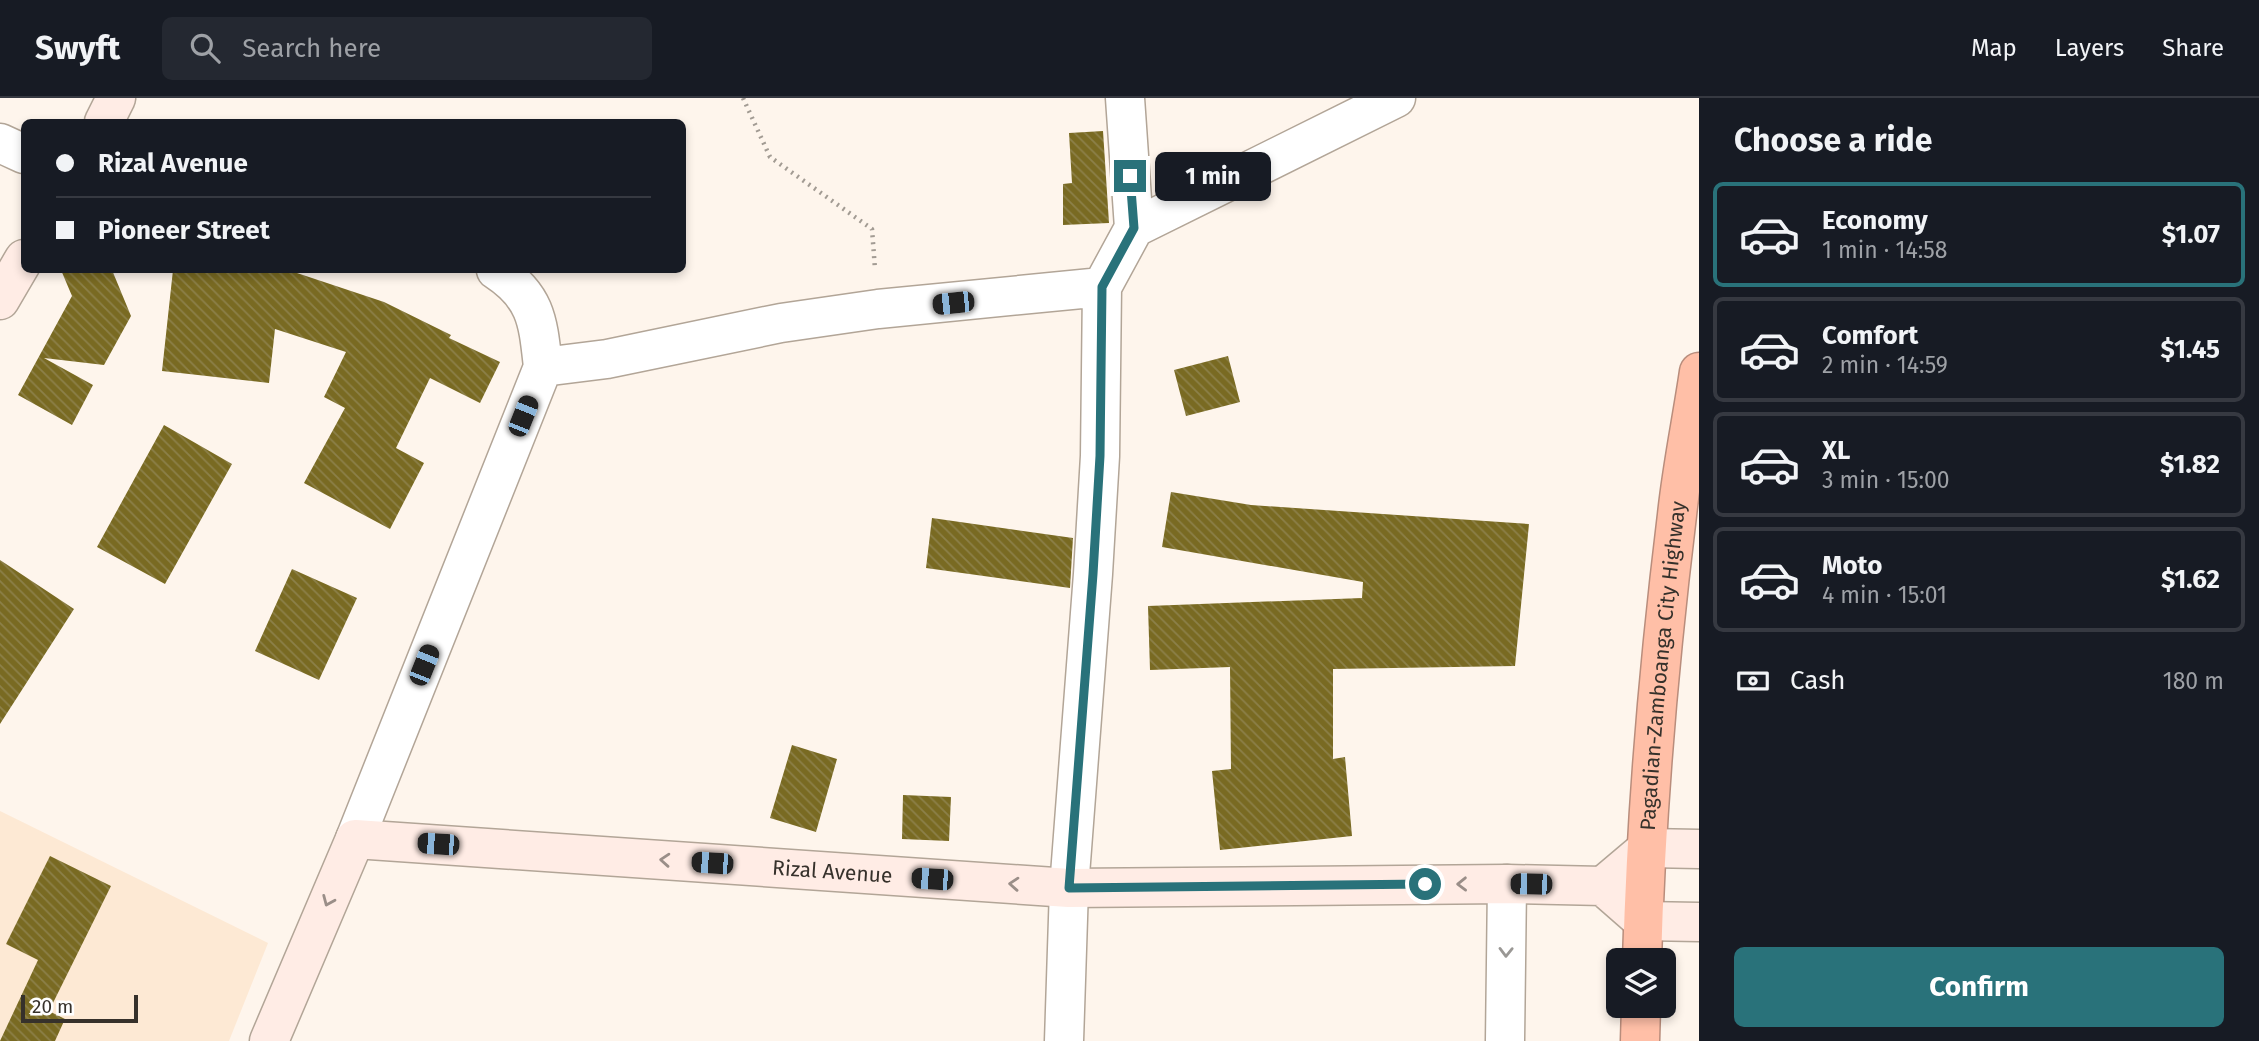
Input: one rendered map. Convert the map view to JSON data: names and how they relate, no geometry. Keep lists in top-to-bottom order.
{
  "streets": {
    "highway": ["Pagadian-Zamboanga City Highway"],
    "street": ["Rizal Avenue"]
  },
  "one_way": ["Rizal Avenue"],
  "scale_bar": "20 m",
  "page": {
    "header": "Swyft",
    "search": "Search here",
    "nav": ["Map", "Layers", "Share"],
    "heading": "Choose a ride",
    "banner": ["Rizal Avenue", "Pioneer Street"],
    "bubble": "1 min",
    "list": [
      {
        "name": "Economy",
        "note": "1 min · 14:58",
        "value": "$1.07"
      },
      {
        "name": "Comfort",
        "note": "2 min · 14:59",
        "value": "$1.45"
      },
      {
        "name": "XL",
        "note": "3 min · 15:00",
        "value": "$1.82"
      },
      {
        "name": "Moto",
        "note": "4 min · 15:01",
        "value": "$1.62"
      }
    ],
    "pay": ["Cash", "180 m"],
    "buttons": "Confirm",
    "scale": "20 m"
  }
}
